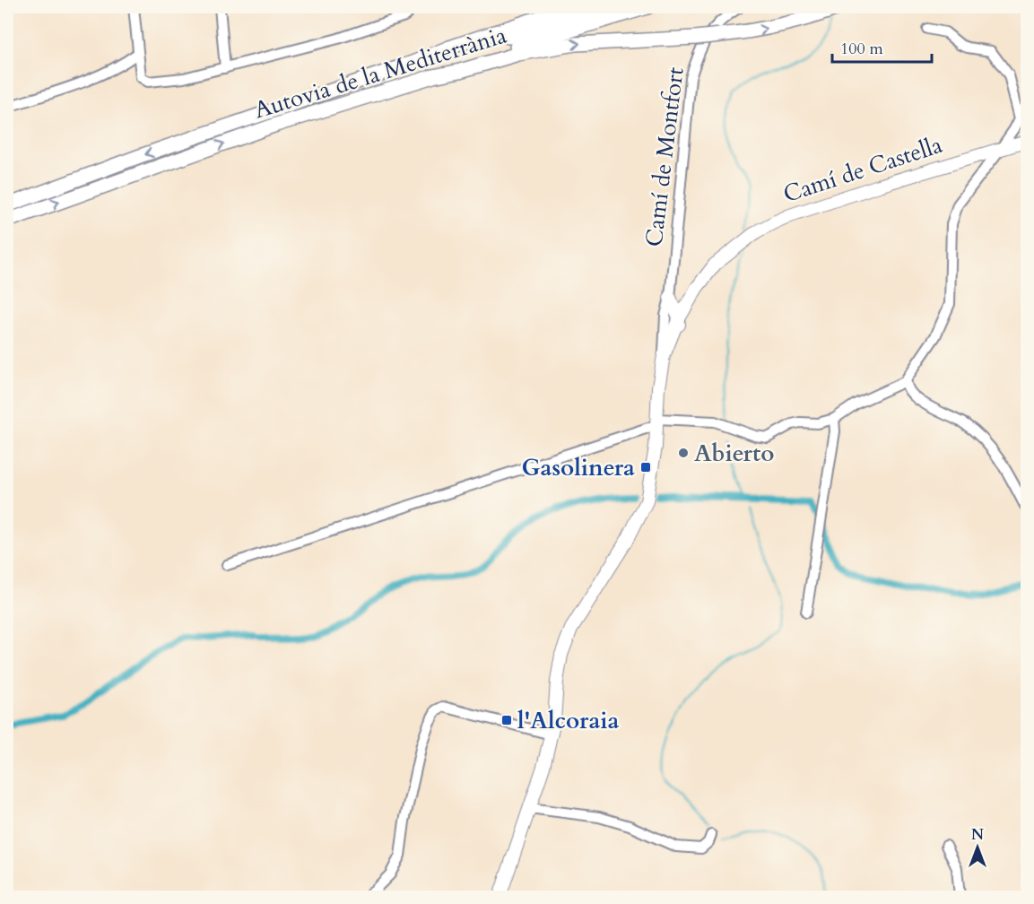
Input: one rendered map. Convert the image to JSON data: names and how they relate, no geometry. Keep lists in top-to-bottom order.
{
  "streets": {
    "highway": ["Autovia de la Mediterrània"],
    "main road": ["Camí de Castella"],
    "street": ["Camí de Montfort"]
  },
  "crossings": [
    ["Camí de Montfort", "Camí de Castella"]
  ],
  "places": {
    "other": ["Abierto"],
    "transit": ["Gasolinera", "l'Alcoraia"]
  },
  "scale_bar": "100 m",
  "north": "top"
}
